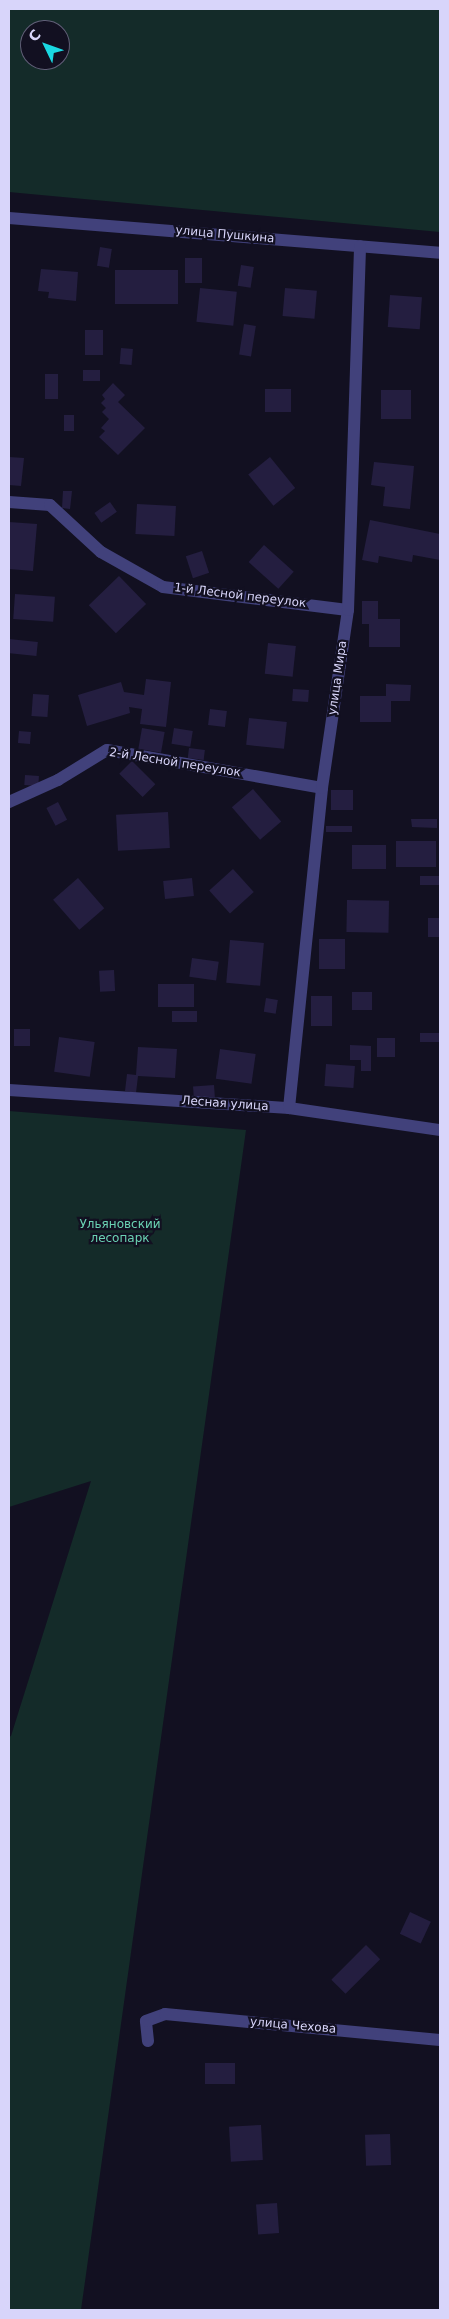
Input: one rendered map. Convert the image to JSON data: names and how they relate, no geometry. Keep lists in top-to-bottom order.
{
  "streets": {
    "street": [
      "улица Пушкина",
      "1-й Лесной переулок",
      "улица Мира",
      "2-й Лесной переулок",
      "Лесная улица",
      "улица Чехова"
    ]
  },
  "crossings": [
    ["улица Пушкина", "улица Мира"],
    ["1-й Лесной переулок", "улица Мира"],
    ["улица Мира", "2-й Лесной переулок"],
    ["улица Мира", "Лесная улица"]
  ],
  "parks": ["Ульяновский лесопарк"],
  "north": "top left"
}
